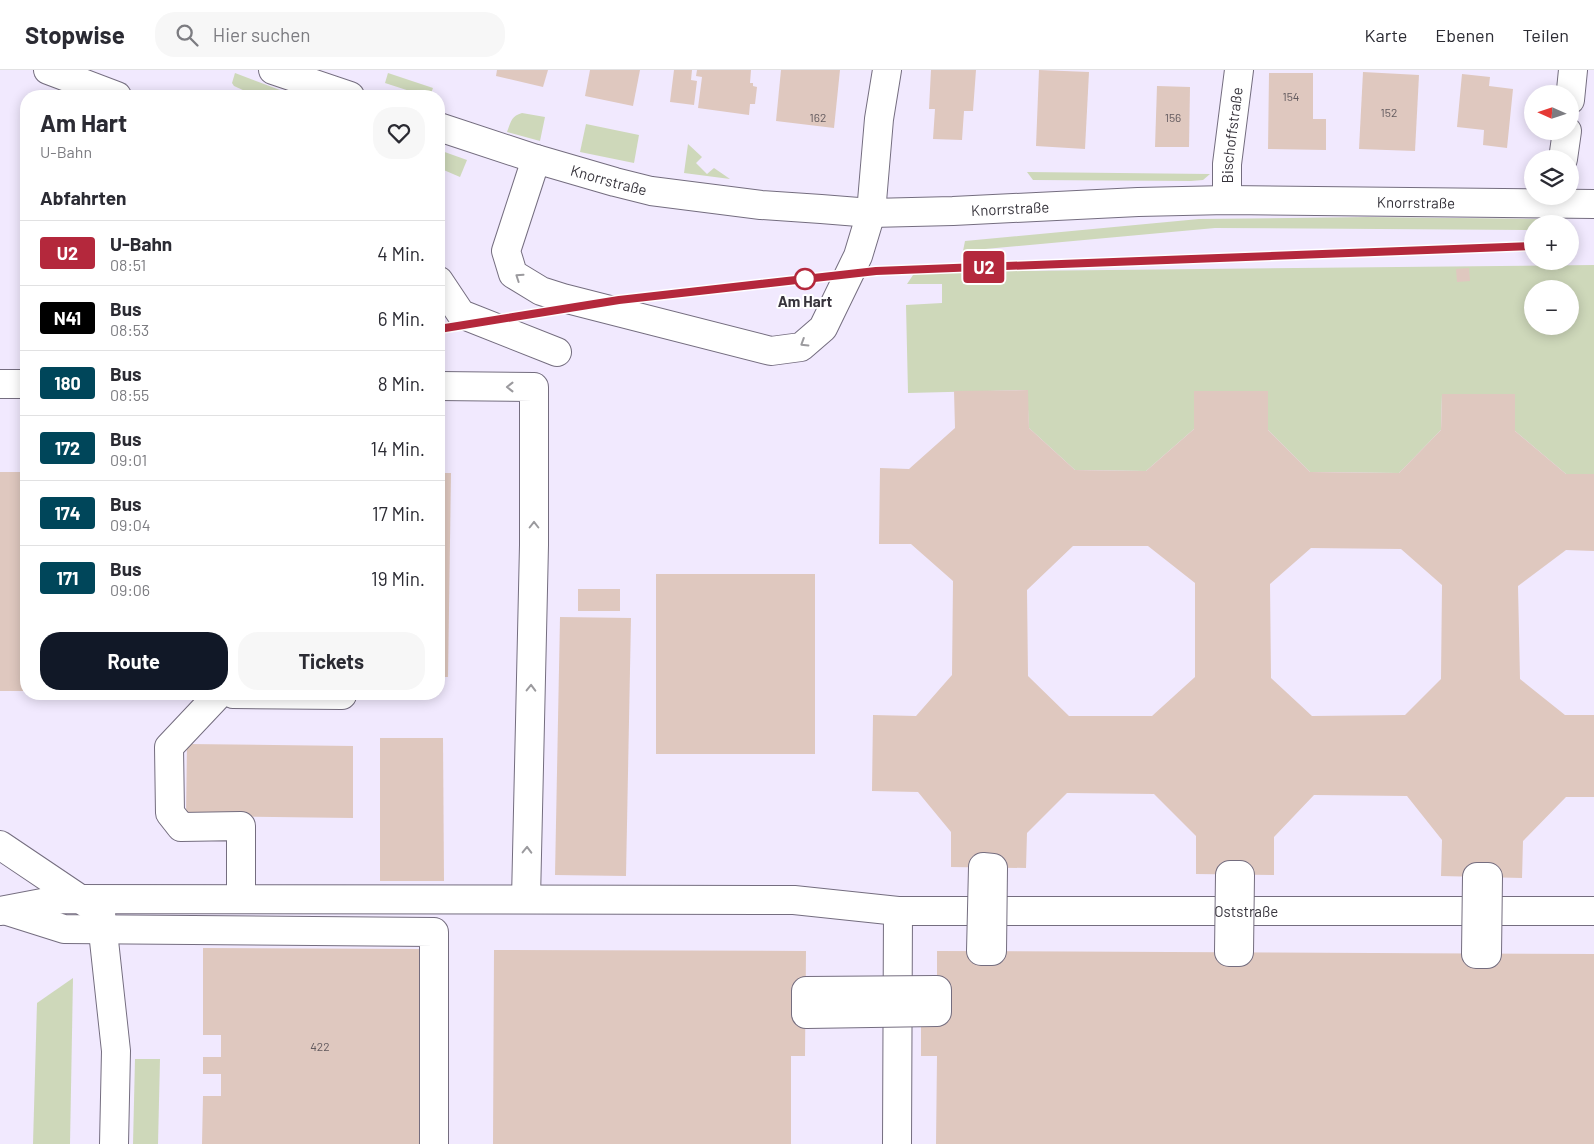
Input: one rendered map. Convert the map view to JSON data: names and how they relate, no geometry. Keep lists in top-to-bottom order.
{
  "streets": {
    "street": ["Bischoffstraße", "Knorrstraße", "Oststraße"]
  },
  "crossings": [
    ["Bischoffstraße", "Knorrstraße"]
  ],
  "places": ["Am Hart"],
  "lines": ["metro line U2"],
  "house_numbers": [
    "154",
    "152",
    "162",
    "156",
    "422"
  ],
  "north": "left",
  "page": {
    "header": "Stopwise",
    "search": "Hier suchen",
    "nav": ["Karte", "Ebenen", "Teilen"],
    "on_map": "U2",
    "map_buttons": ["+", "−"],
    "heading": [
      ["Am Hart", "U-Bahn"],
      "Abfahrten"
    ],
    "list": [
      {
        "mark": "U2",
        "name": "U-Bahn",
        "note": "08:51",
        "value": "4 Min."
      },
      {
        "mark": "N41",
        "name": "Bus",
        "note": "08:53",
        "value": "6 Min."
      },
      {
        "mark": "180",
        "name": "Bus",
        "note": "08:55",
        "value": "8 Min."
      },
      {
        "mark": "172",
        "name": "Bus",
        "note": "09:01",
        "value": "14 Min."
      },
      {
        "mark": "174",
        "name": "Bus",
        "note": "09:04",
        "value": "17 Min."
      },
      {
        "mark": "171",
        "name": "Bus",
        "note": "09:06",
        "value": "19 Min."
      }
    ],
    "buttons": ["Route", "Tickets"]
  }
}
